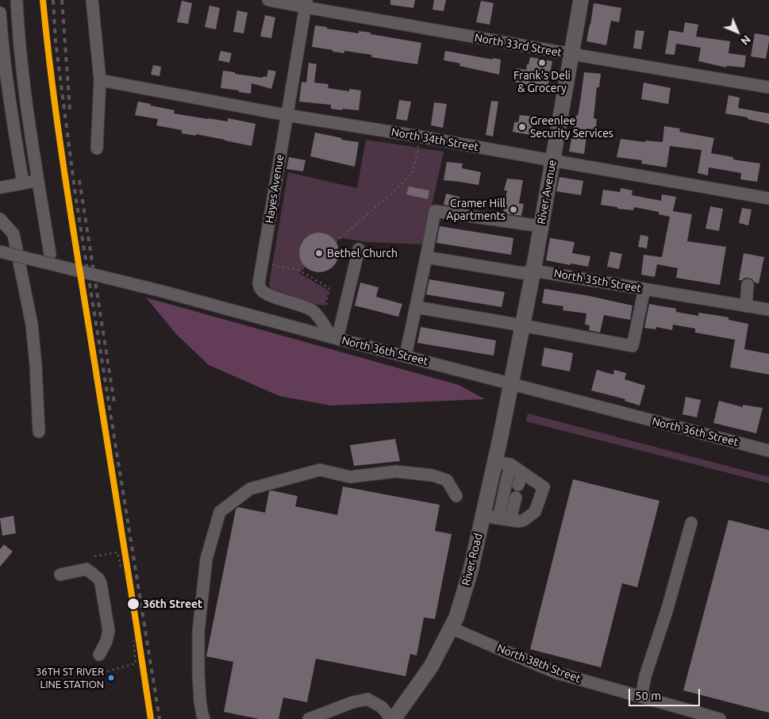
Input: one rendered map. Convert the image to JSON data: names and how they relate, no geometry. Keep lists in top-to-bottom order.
{
  "streets": {
    "main road": ["River Avenue", "River Road"],
    "street": [
      "North 33rd Street",
      "North 34th Street",
      "Hayes Avenue",
      "North 35th Street",
      "North 36th Street",
      "North 38th Street"
    ]
  },
  "crossings": [
    ["North 33rd Street", "Hayes Avenue"],
    ["North 33rd Street", "River Avenue"],
    ["North 34th Street", "Hayes Avenue"],
    ["North 34th Street", "River Avenue"],
    ["River Avenue", "North 35th Street"],
    ["River Avenue", "North 36th Street"],
    ["River Avenue", "River Road"],
    ["North 36th Street", "River Road"],
    ["River Road", "North 38th Street"]
  ],
  "places": [
    "Frank's Deli & Grocery",
    "Greenlee Security Services",
    "Cramer Hill Apartments",
    "Bethel Church",
    "36th Street",
    "36TH ST RIVER LINE STATION"
  ],
  "scale_bar": "50 m",
  "north": "bottom right"
}
